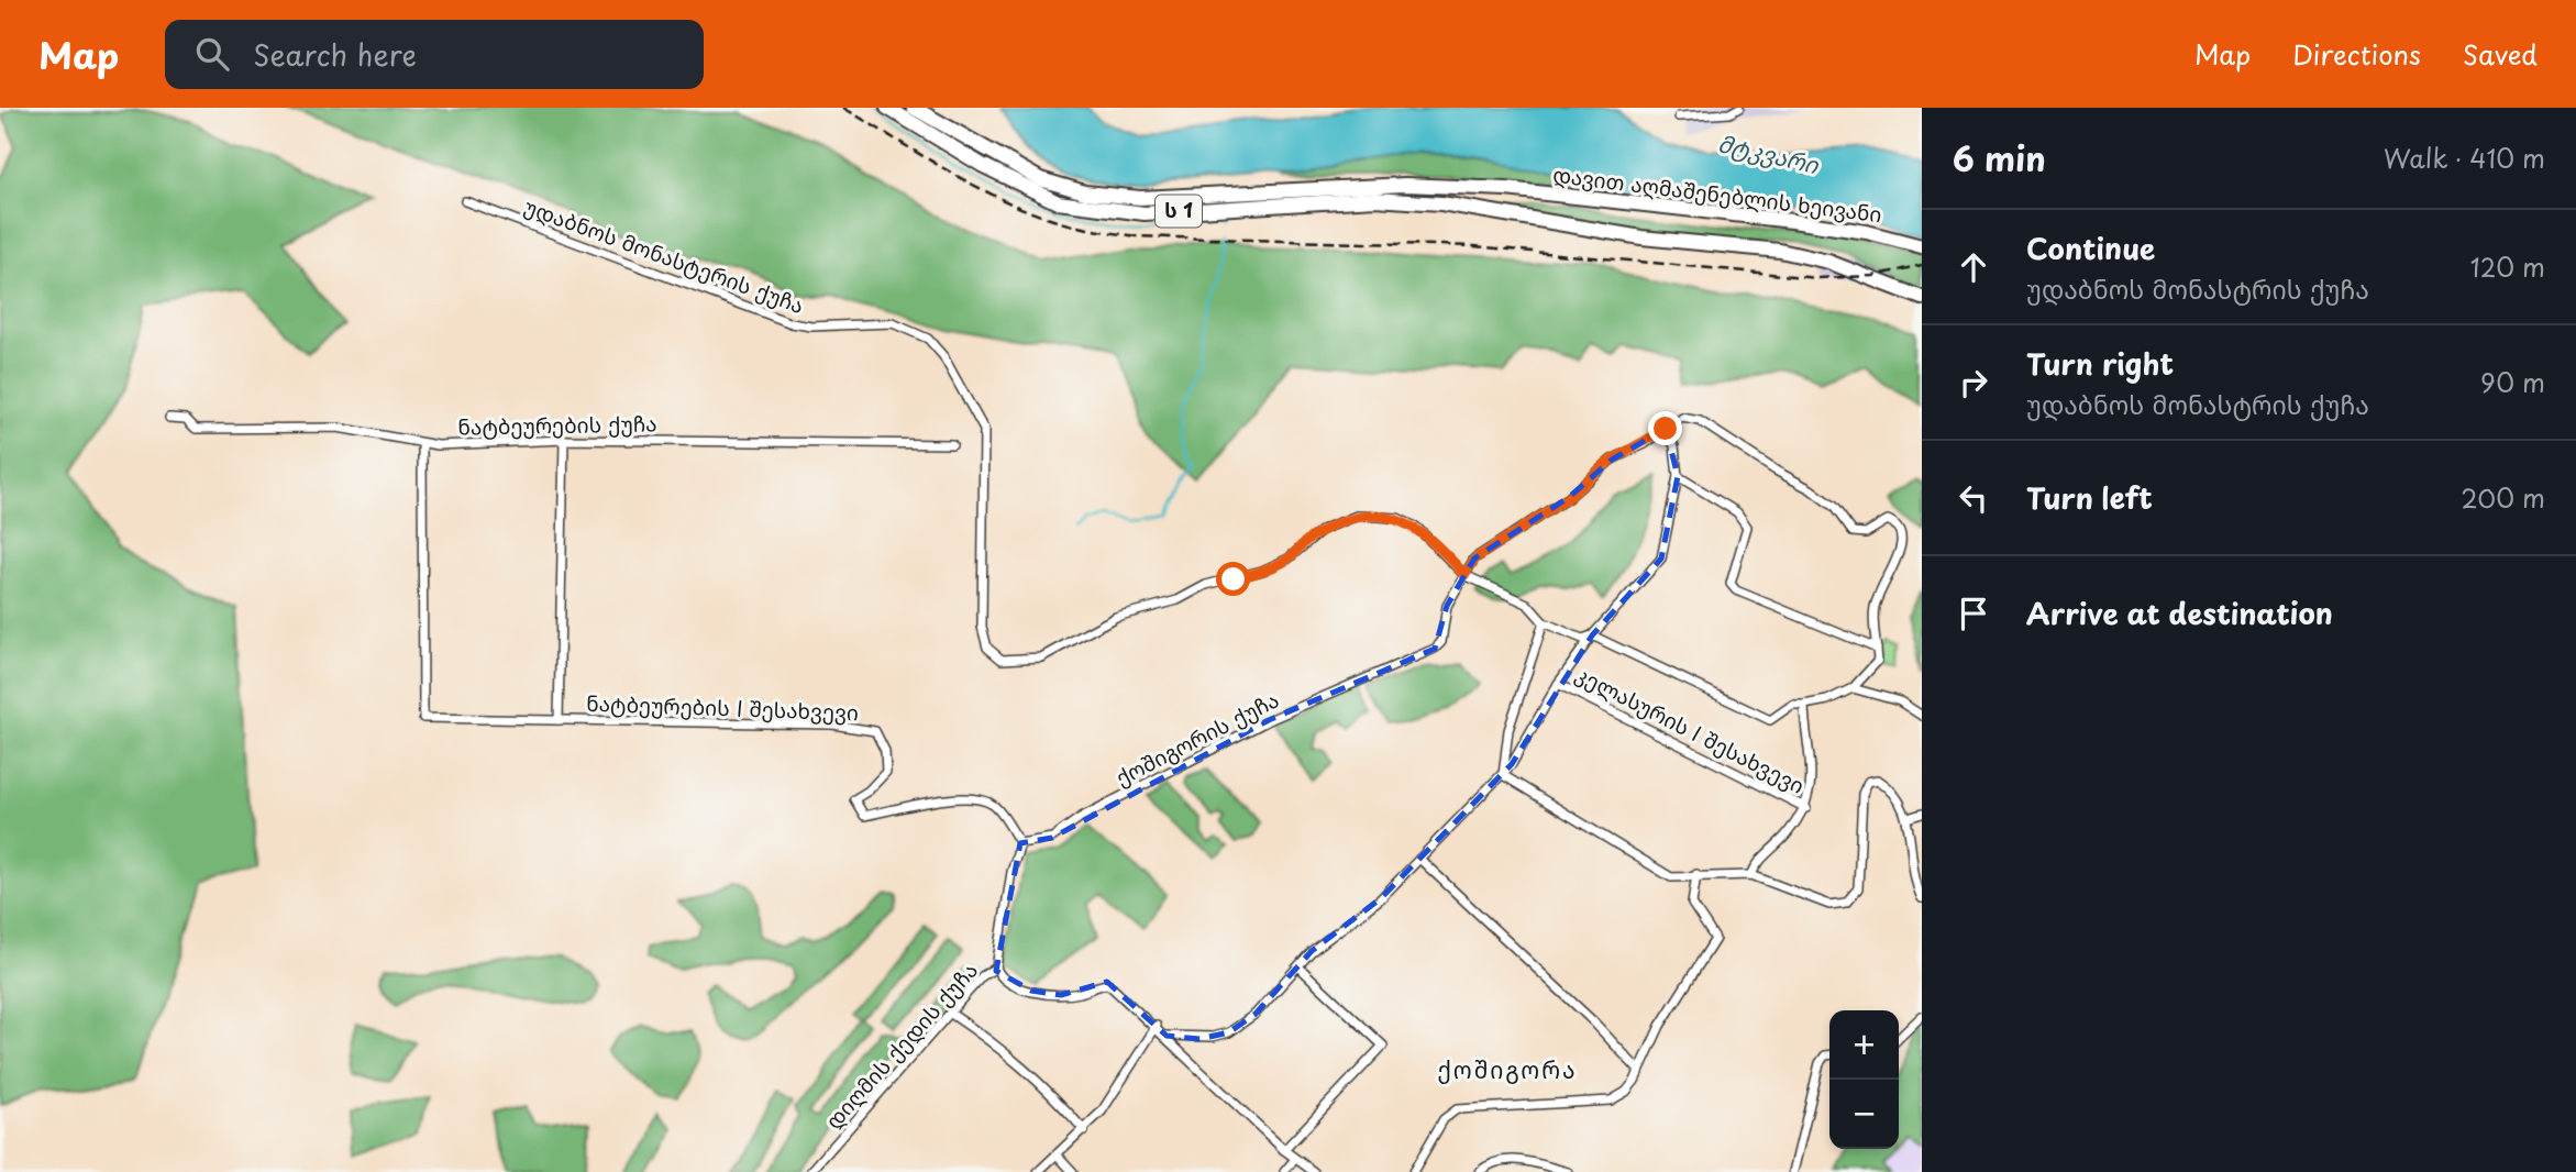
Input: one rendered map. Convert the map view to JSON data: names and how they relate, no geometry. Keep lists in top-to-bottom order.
{
  "streets": {
    "highway": ["დავით აღმაშენებლის ხეივანი", "ს 1"],
    "street": [
      "უდაბნოს მონასტერის ქუჩა",
      "ნატბეურების ქუჩა",
      "ნატბეურების I შესახვევი",
      "კელასურის I შესახვევი",
      "ქოშიგორის ქუჩა",
      "დიღმის ქედის ქუჩა"
    ]
  },
  "crossings": [
    ["უდაბნოს მონასტერის ქუჩა", "ქოშიგორის ქუჩა"],
    ["ნატბეურების ქუჩა", "ნატბეურების I შესახვევი"],
    ["ნატბეურების I შესახვევი", "ქოშიგორის ქუჩა"]
  ],
  "districts": ["ქოშიგორა"],
  "water": ["მტკვარი"],
  "page": {
    "header": "Map",
    "search": "Search here",
    "nav": ["Map", "Directions", "Saved"],
    "heading": ["6 min", "Walk · 410 m"],
    "list": [
      ["Continue", "უდაბნოს მონასტრის ქუჩა", "120 m"],
      ["Turn right", "უდაბნოს მონასტრის ქუჩა", "90 m"],
      ["Turn left", "200 m"],
      "Arrive at destination"
    ],
    "map_buttons": ["+", "−"]
  }
}
